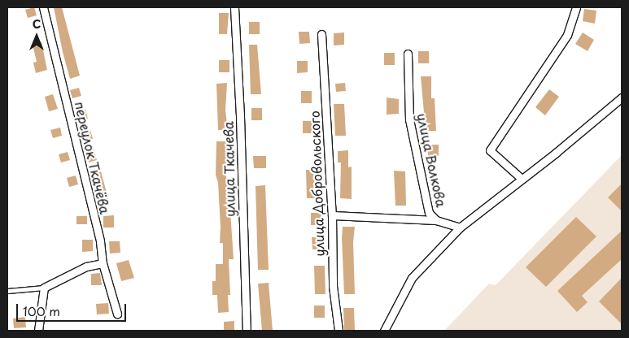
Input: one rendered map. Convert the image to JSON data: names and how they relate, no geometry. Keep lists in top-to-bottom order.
{
  "streets": {
    "street": [
      "переулок Ткачёва",
      "улица Волкова",
      "улица Ткачева",
      "улица Добровольского"
    ]
  },
  "scale_bar": "100 m",
  "north": "top"
}
